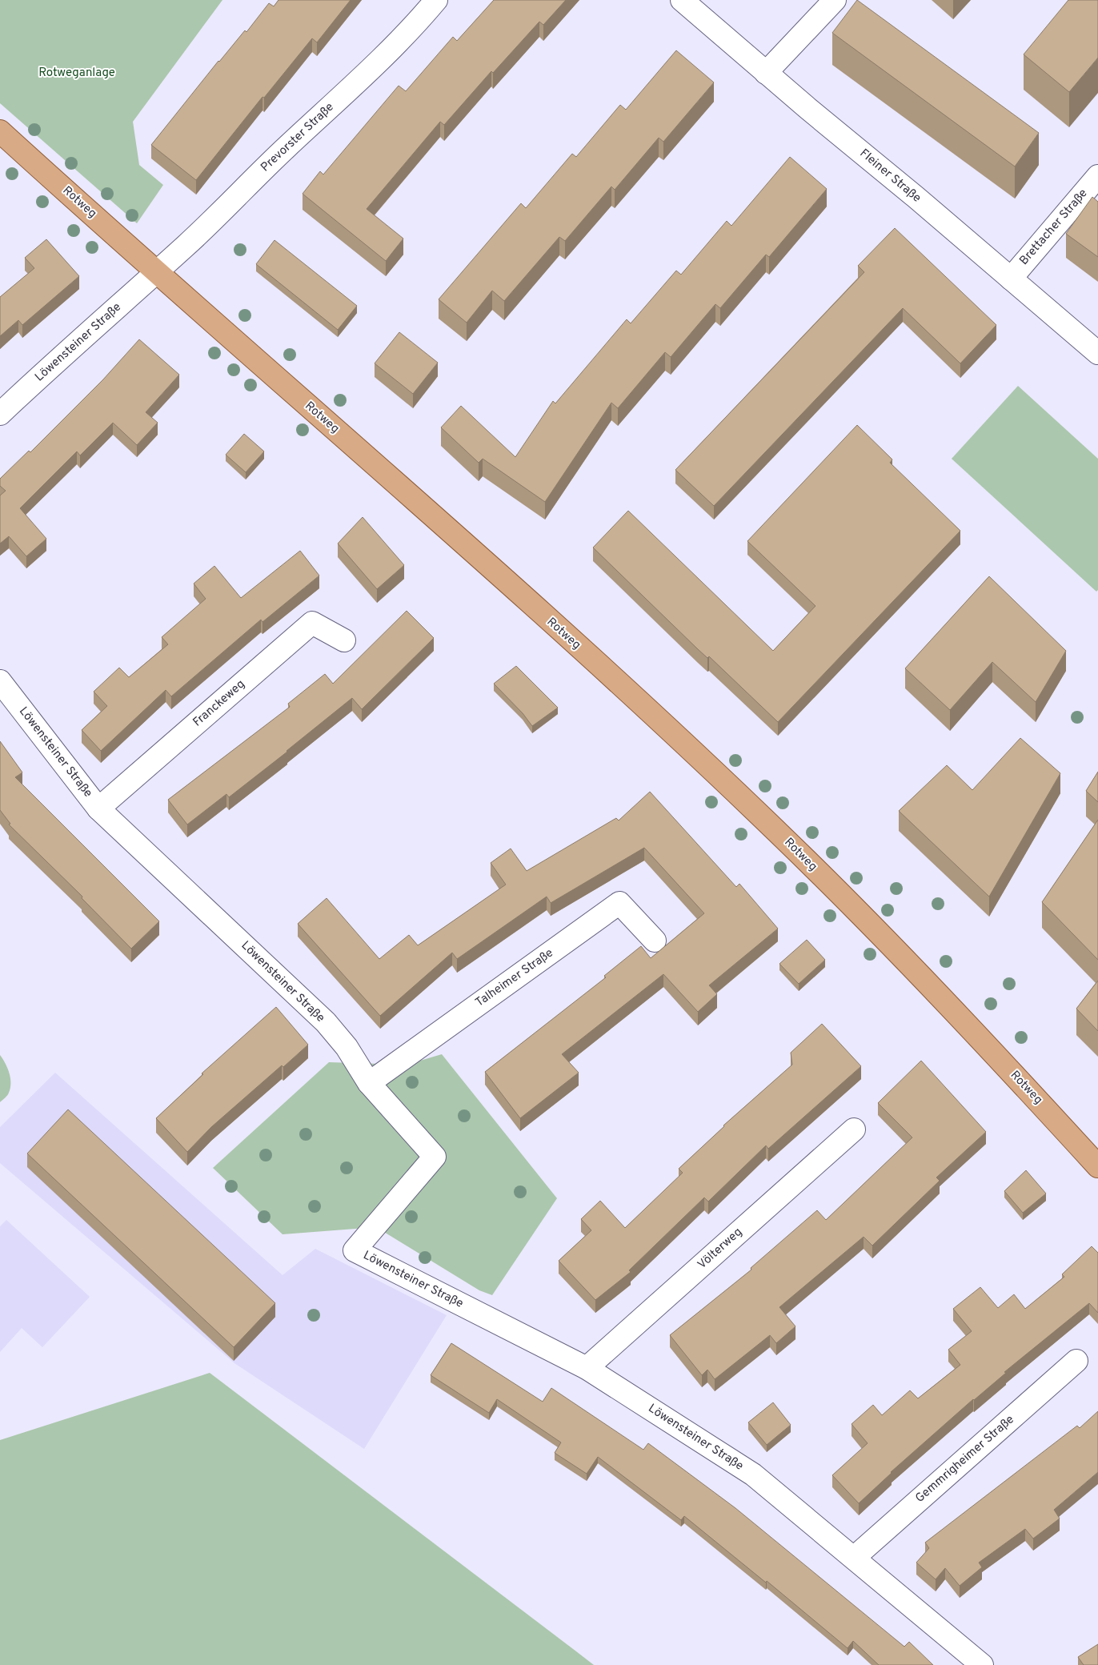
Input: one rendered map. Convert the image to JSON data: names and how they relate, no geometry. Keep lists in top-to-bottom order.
{
  "streets": {
    "main road": ["Rotweg"],
    "street": [
      "Prevorster Straße",
      "Fleiner Straße",
      "Brettacher Straße",
      "Löwensteiner Straße",
      "Franckeweg",
      "Talheimer Straße",
      "Völterweg",
      "Gemmrigheimer Straße"
    ]
  },
  "crossings": [
    ["Prevorster Straße", "Rotweg"],
    ["Prevorster Straße", "Löwensteiner Straße"],
    ["Fleiner Straße", "Brettacher Straße"],
    ["Rotweg", "Löwensteiner Straße"],
    ["Löwensteiner Straße", "Franckeweg"],
    ["Löwensteiner Straße", "Talheimer Straße"],
    ["Löwensteiner Straße", "Völterweg"],
    ["Löwensteiner Straße", "Gemmrigheimer Straße"]
  ],
  "parks": ["Rotweganlage"]
}
